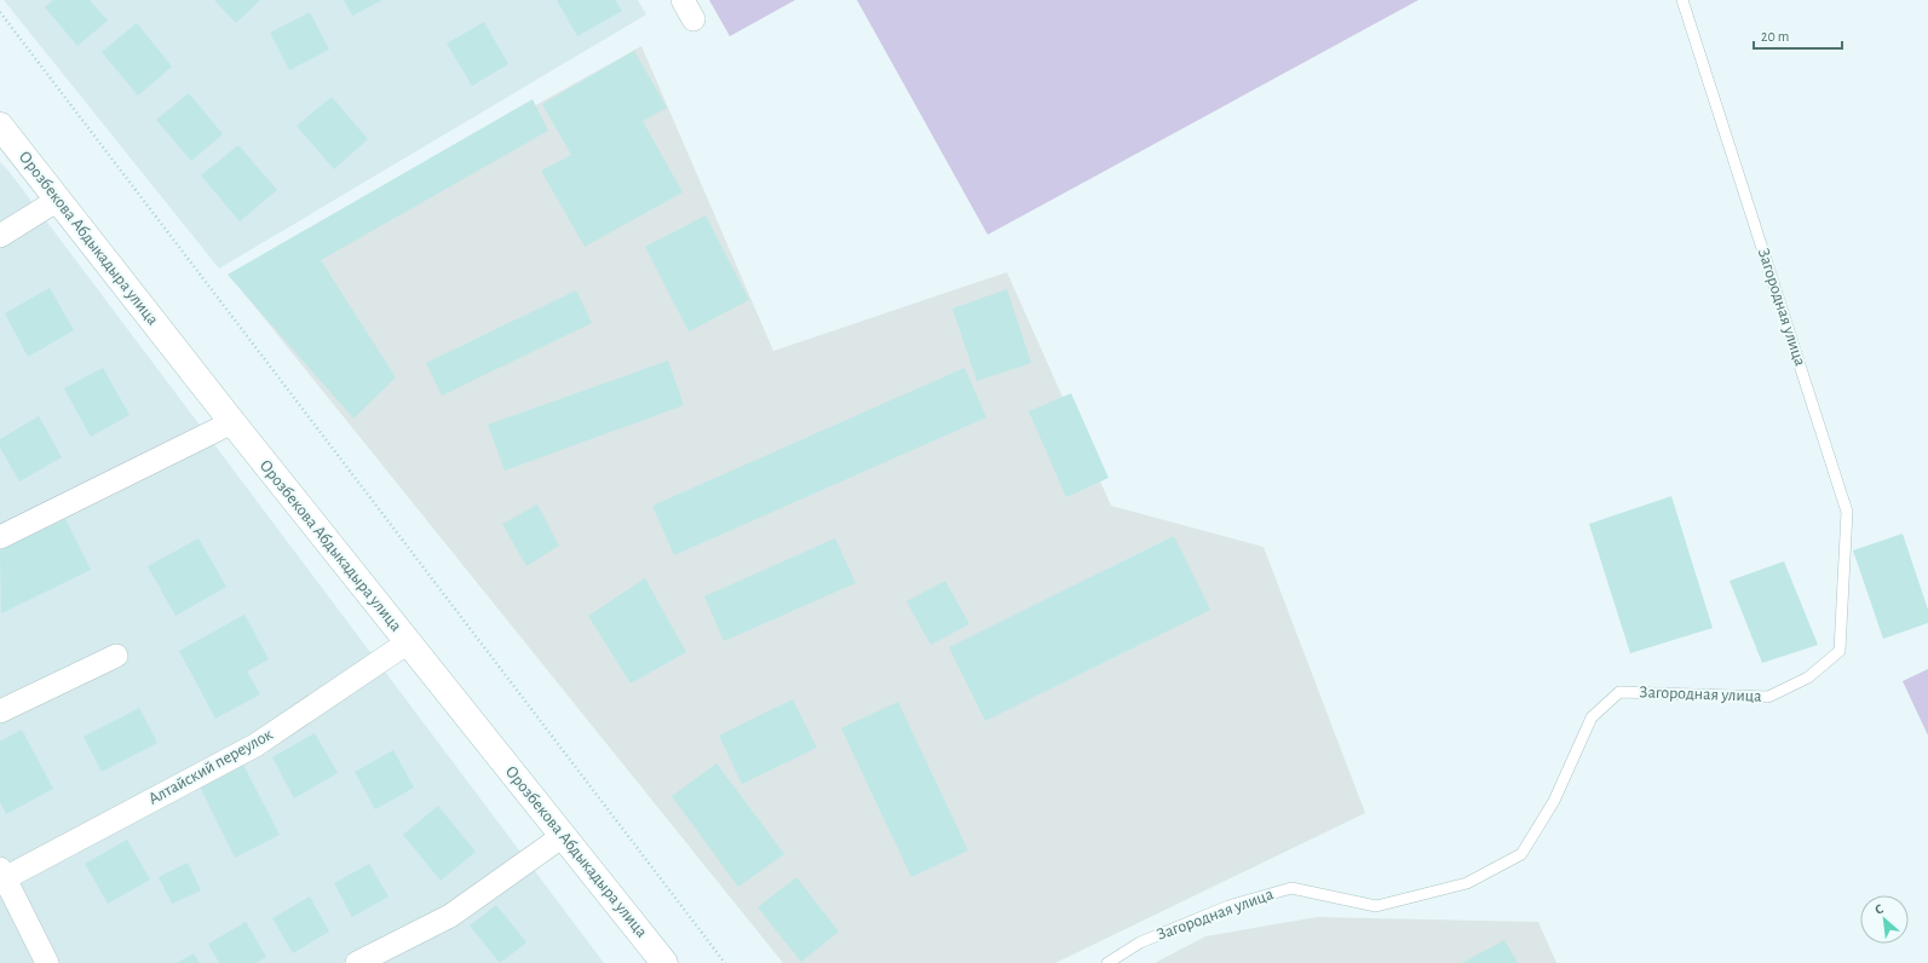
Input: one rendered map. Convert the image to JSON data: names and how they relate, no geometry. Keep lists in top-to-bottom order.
{
  "streets": {
    "street": ["Орозбекова Абдыкадыра улица", "Алтайский переулок"],
    "lane": ["Загородная улица"]
  },
  "crossings": [
    ["Орозбекова Абдыкадыра улица", "Алтайский переулок"]
  ],
  "scale_bar": "20 m",
  "north": "top left"
}
